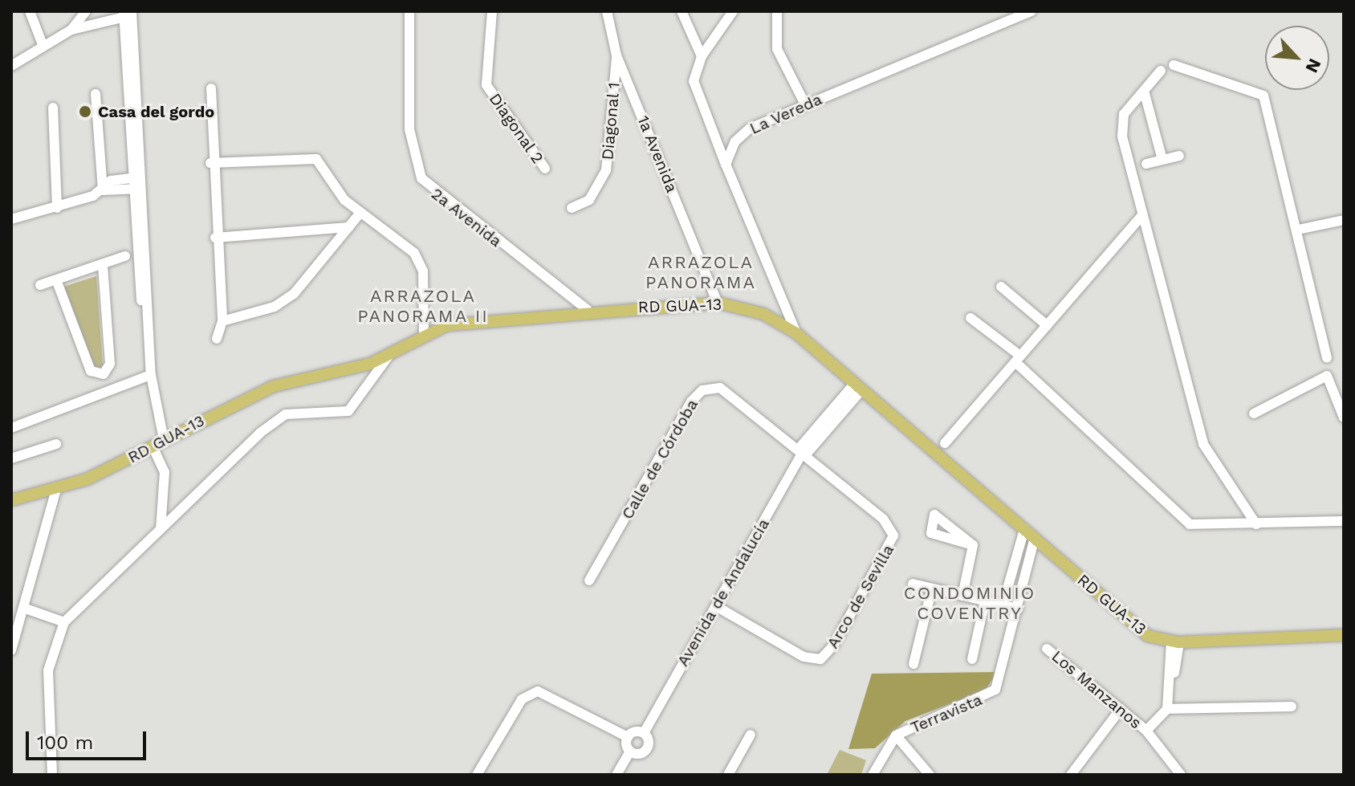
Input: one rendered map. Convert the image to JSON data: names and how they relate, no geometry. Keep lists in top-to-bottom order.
{
  "streets": {
    "main road": ["RD GUA-13"],
    "street": [
      "La Vereda",
      "Diagonal 1",
      "Diagonal 2",
      "1a Avenida",
      "2a Avenida",
      "Calle de Córdoba",
      "Avenida de Andalucía",
      "Arco de Sevilla",
      "Los Manzanos",
      "Terravista"
    ]
  },
  "crossings": [
    ["Diagonal 1", "1a Avenida"],
    ["1a Avenida", "RD GUA-13"],
    ["2a Avenida", "RD GUA-13"],
    ["RD GUA-13", "Avenida de Andalucía"],
    ["RD GUA-13", "Terravista"],
    ["Calle de Córdoba", "Avenida de Andalucía"],
    ["Calle de Córdoba", "Arco de Sevilla"],
    ["Avenida de Andalucía", "Arco de Sevilla"]
  ],
  "districts": ["ARRAZOLA PANORAMA", "ARRAZOLA PANORAMA II", "CONDOMINIO COVENTRY"],
  "places": ["Casa del gordo"],
  "scale_bar": "100 m",
  "north": "bottom right"
}
